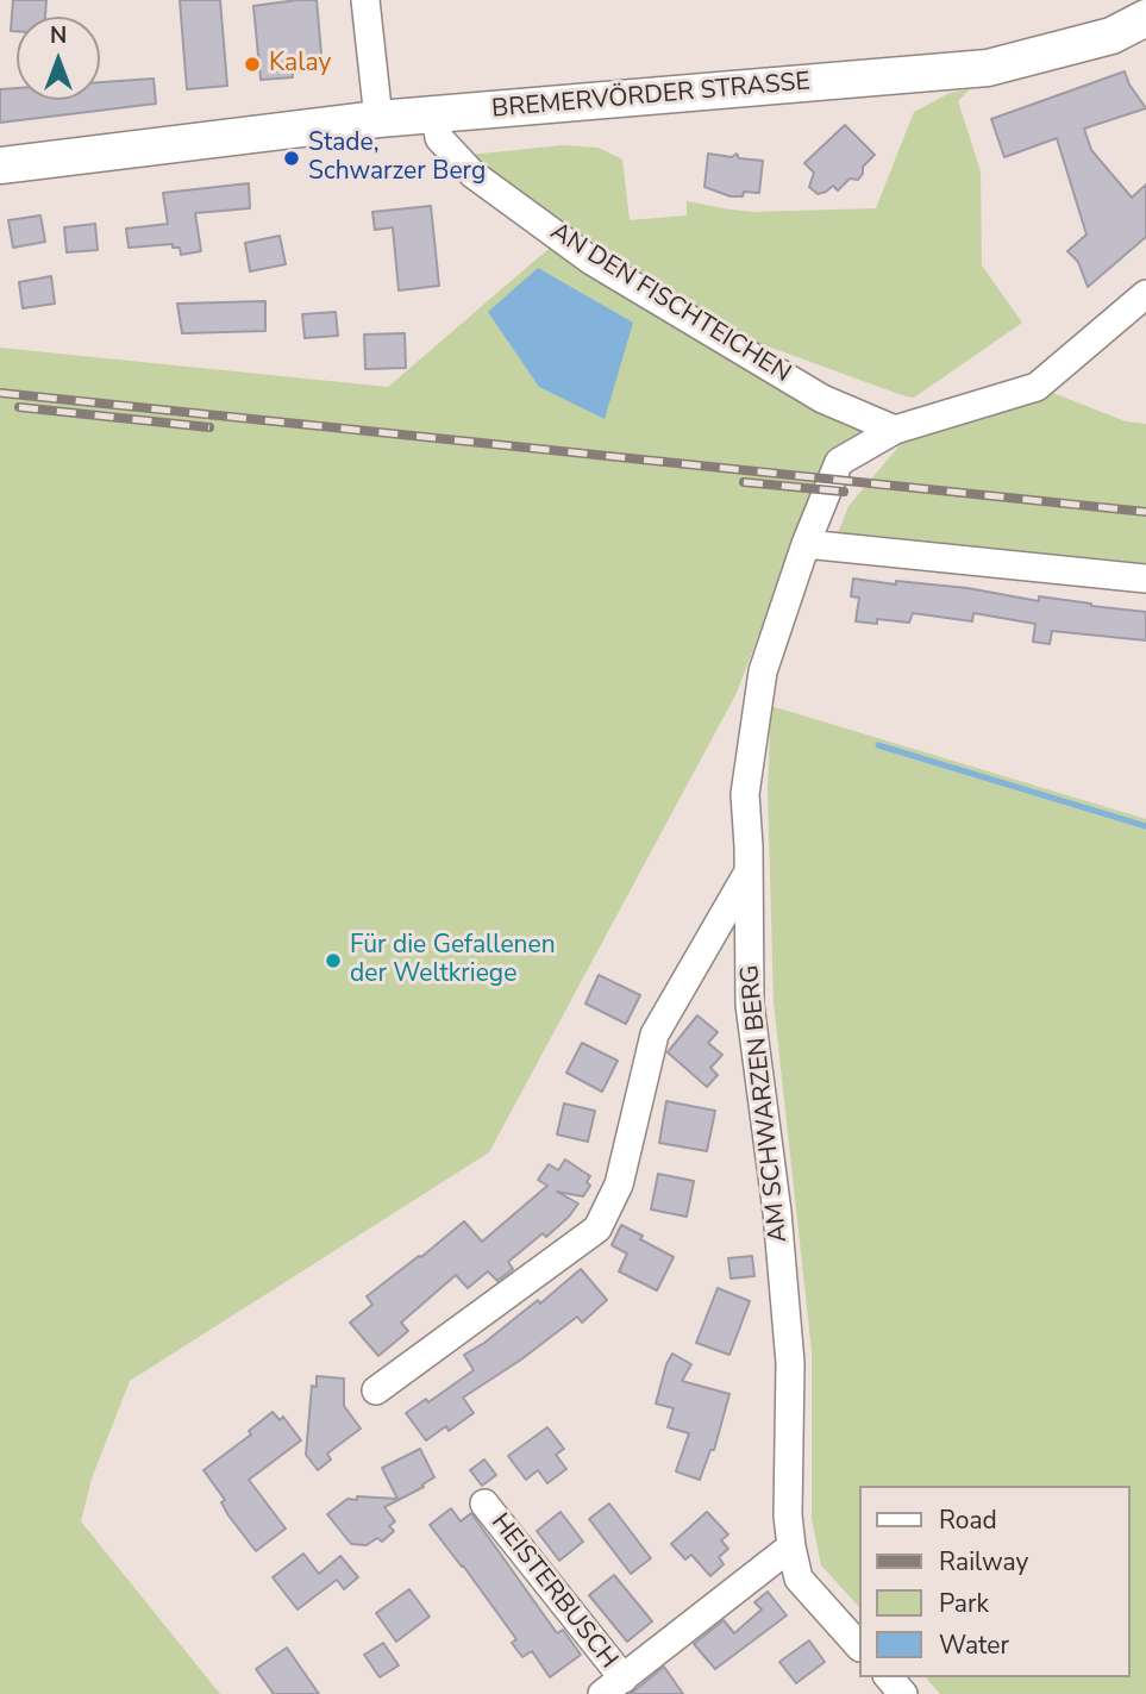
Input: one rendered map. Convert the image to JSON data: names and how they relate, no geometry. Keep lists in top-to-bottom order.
{
  "streets": {
    "main road": ["BREMERVÖRDER STRASSE"],
    "street": ["AN DEN FISCHTEICHEN", "AM SCHWARZEN BERG", "HEISTERBUSCH"]
  },
  "crossings": [
    ["BREMERVÖRDER STRASSE", "AN DEN FISCHTEICHEN"],
    ["AN DEN FISCHTEICHEN", "AM SCHWARZEN BERG"],
    ["AM SCHWARZEN BERG", "HEISTERBUSCH"]
  ],
  "places": ["Kalay", "Stade, Schwarzer Berg", "Für die Gefallenen der Weltkriege"],
  "legend": [
    "Road",
    "Railway",
    "Park",
    "Water"
  ],
  "north": "top"
}
